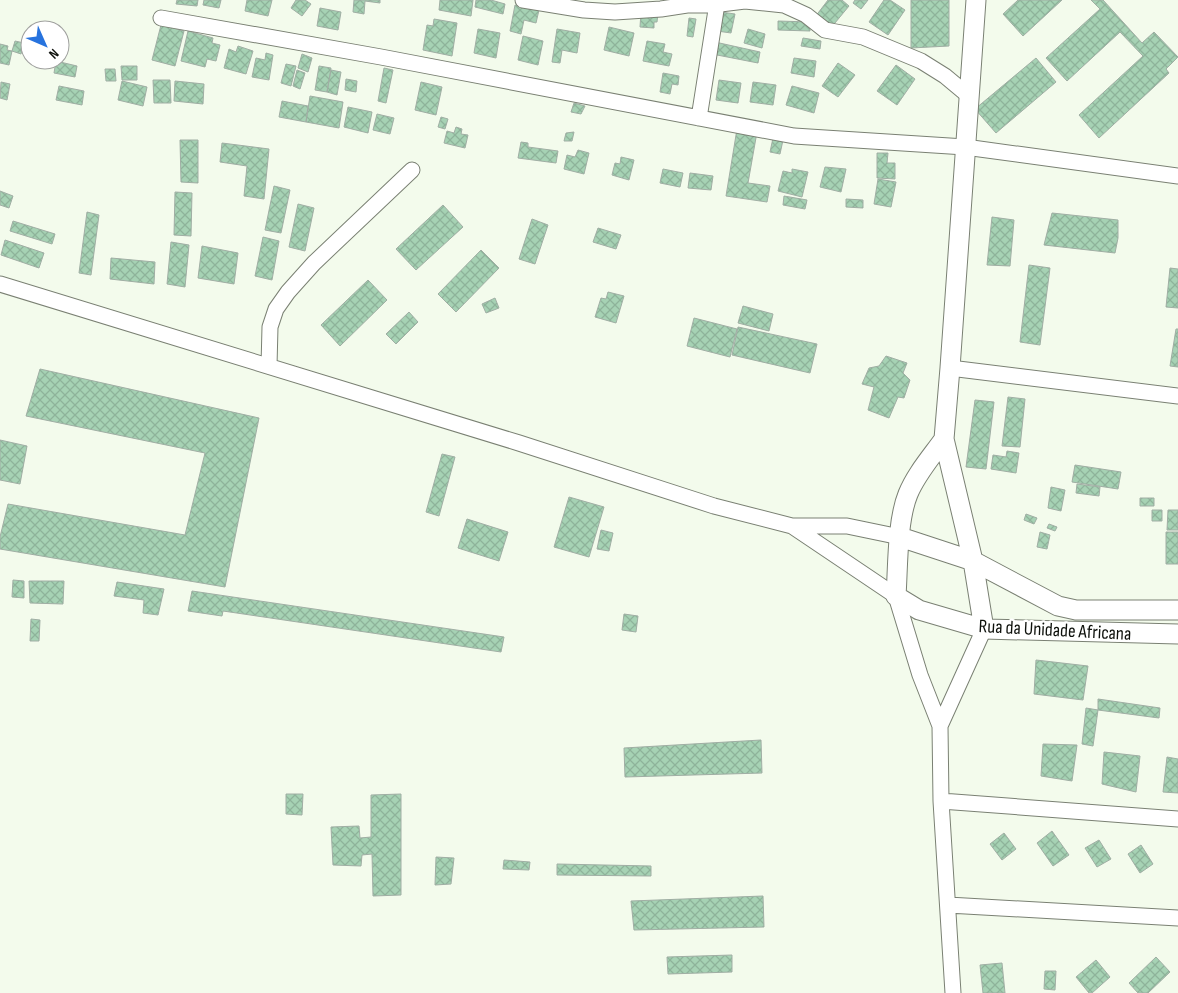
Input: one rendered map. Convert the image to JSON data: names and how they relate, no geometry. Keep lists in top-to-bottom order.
{
  "streets": {
    "street": ["Rua da Unidade Africana"]
  },
  "north": "bottom right"
}
